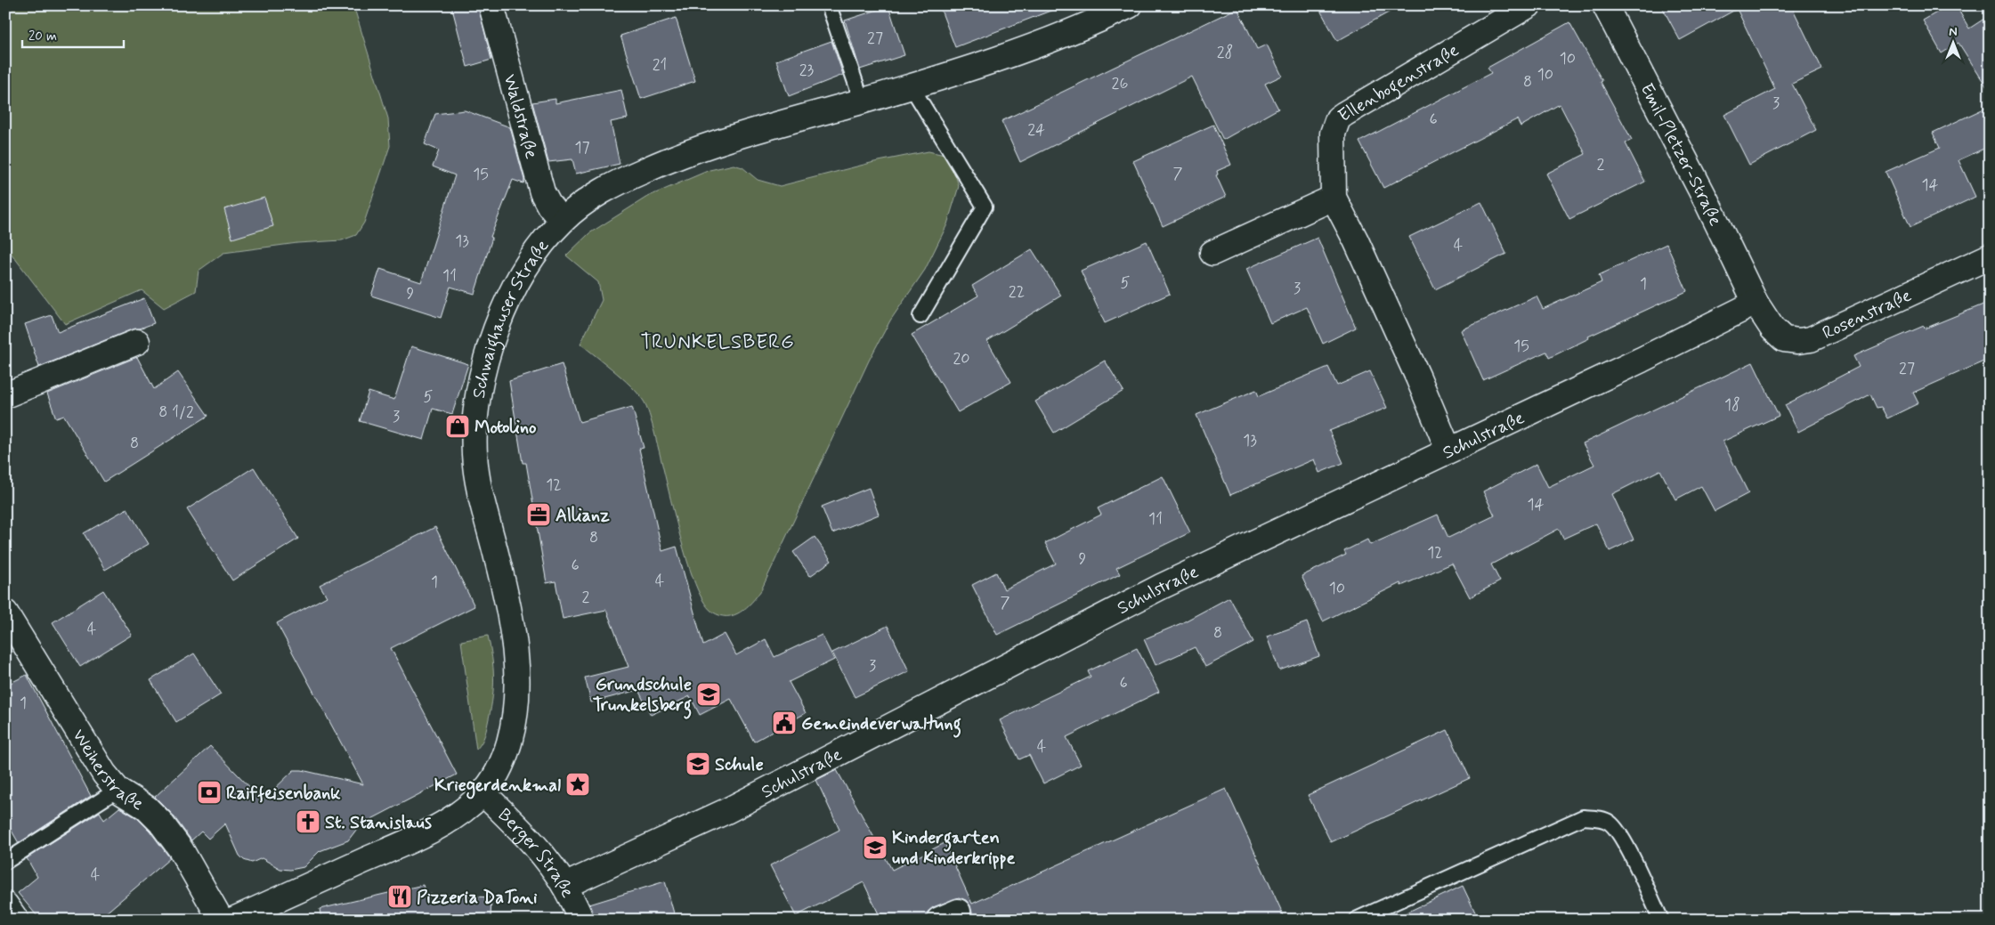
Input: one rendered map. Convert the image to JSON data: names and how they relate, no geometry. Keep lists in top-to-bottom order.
{
  "streets": {
    "street": [
      "Ellenbogenstraße",
      "Waldstraße",
      "Emil-Pletzer-Straße",
      "Rosenstraße",
      "Schwaighauser Straße",
      "Schulstraße",
      "Weiherstraße",
      "Berger Straße"
    ]
  },
  "crossings": [
    ["Ellenbogenstraße", "Schulstraße"],
    ["Waldstraße", "Schwaighauser Straße"],
    ["Emil-Pletzer-Straße", "Rosenstraße"],
    ["Emil-Pletzer-Straße", "Schulstraße"],
    ["Rosenstraße", "Schulstraße"],
    ["Schwaighauser Straße", "Berger Straße"],
    ["Schulstraße", "Berger Straße"]
  ],
  "districts": ["TRUNKELSBERG"],
  "places": {
    "shop": ["Motolino"],
    "office": ["Allianz"],
    "school or university": ["Grundschule Trunkelsberg", "Schule", "Kindergarten und Kinderkrippe"],
    "public building": ["Gemeindeverwaltung"],
    "place": ["Kriegerdenkmal"],
    "bank": ["Raiffeisenbank"],
    "church": ["St. Stanislaus"],
    "restaurant": ["Pizzeria DaToni"]
  },
  "house_numbers": [
    "27",
    "28",
    "10",
    "21",
    "23",
    "10",
    "8",
    "26",
    "3",
    "6",
    "24",
    "17",
    "2",
    "7",
    "15",
    "14",
    "13",
    "4",
    "11",
    "5",
    "1",
    "3",
    "22",
    "9",
    "15",
    "20",
    "27",
    "5",
    "18",
    "8 1/2",
    "3",
    "13",
    "8",
    "12",
    "14",
    "11",
    "8",
    "12",
    "9",
    "6",
    "4",
    "1",
    "10",
    "2",
    "7",
    "4",
    "8",
    "3",
    "6",
    "1",
    "4",
    "4"
  ],
  "scale_bar": "20 m",
  "north": "top"
}
